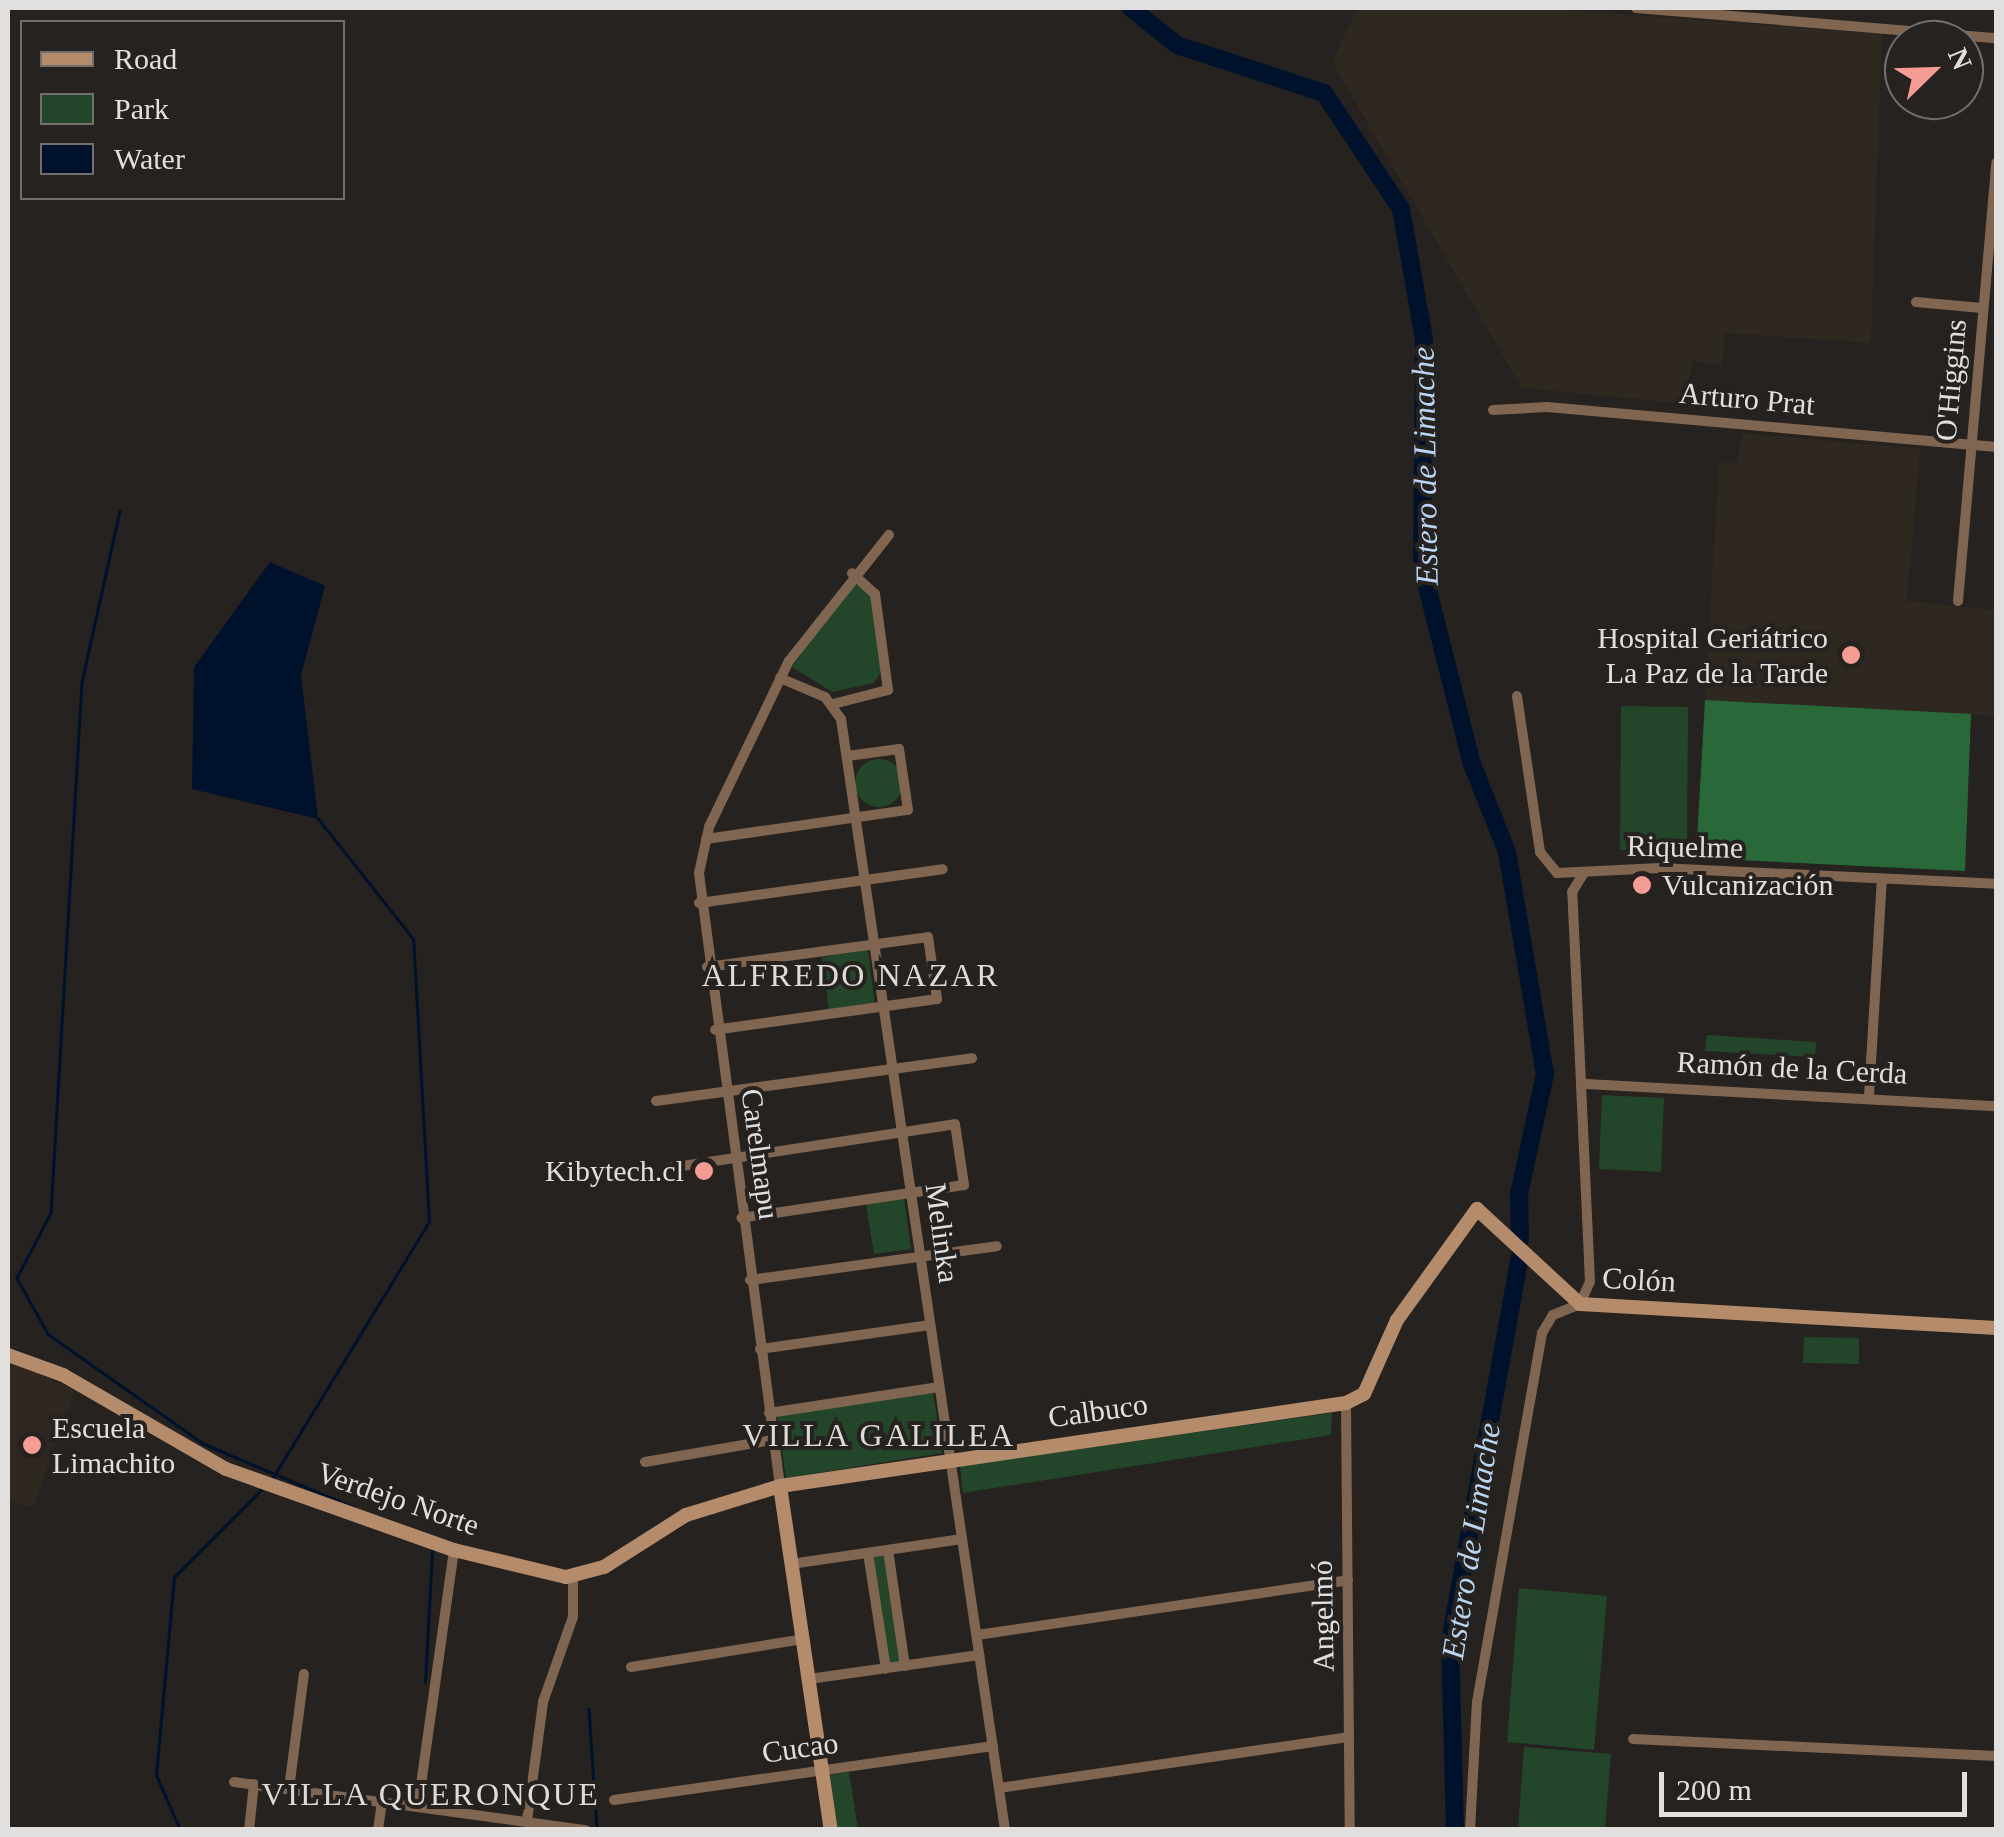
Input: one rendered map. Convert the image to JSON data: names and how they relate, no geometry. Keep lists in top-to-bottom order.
{
  "streets": {
    "street": [
      "O'Higgins",
      "Arturo Prat",
      "Riquelme",
      "Ramón de la Cerda",
      "Carelmapu",
      "Melinka",
      "Colón",
      "Calbuco",
      "Verdejo Norte",
      "Angelmó",
      "Cucao"
    ]
  },
  "crossings": [
    ["O'Higgins", "Arturo Prat"],
    ["Carelmapu", "Calbuco"],
    ["Carelmapu", "Cucao"],
    ["Melinka", "Calbuco"],
    ["Melinka", "Cucao"],
    ["Colón", "Calbuco"],
    ["Calbuco", "Angelmó"]
  ],
  "districts": ["ALFREDO NAZAR", "VILLA GALILEA", "VILLA QUERONQUE"],
  "water": ["Estero de Limache"],
  "places": [
    "Hospital Geriátrico La Paz de la Tarde",
    "Vulcanización",
    "Kibytech.cl",
    "Escuela Limachito"
  ],
  "legend": ["Road", "Park", "Water"],
  "scale_bar": "200 m",
  "north": "top right"
}
